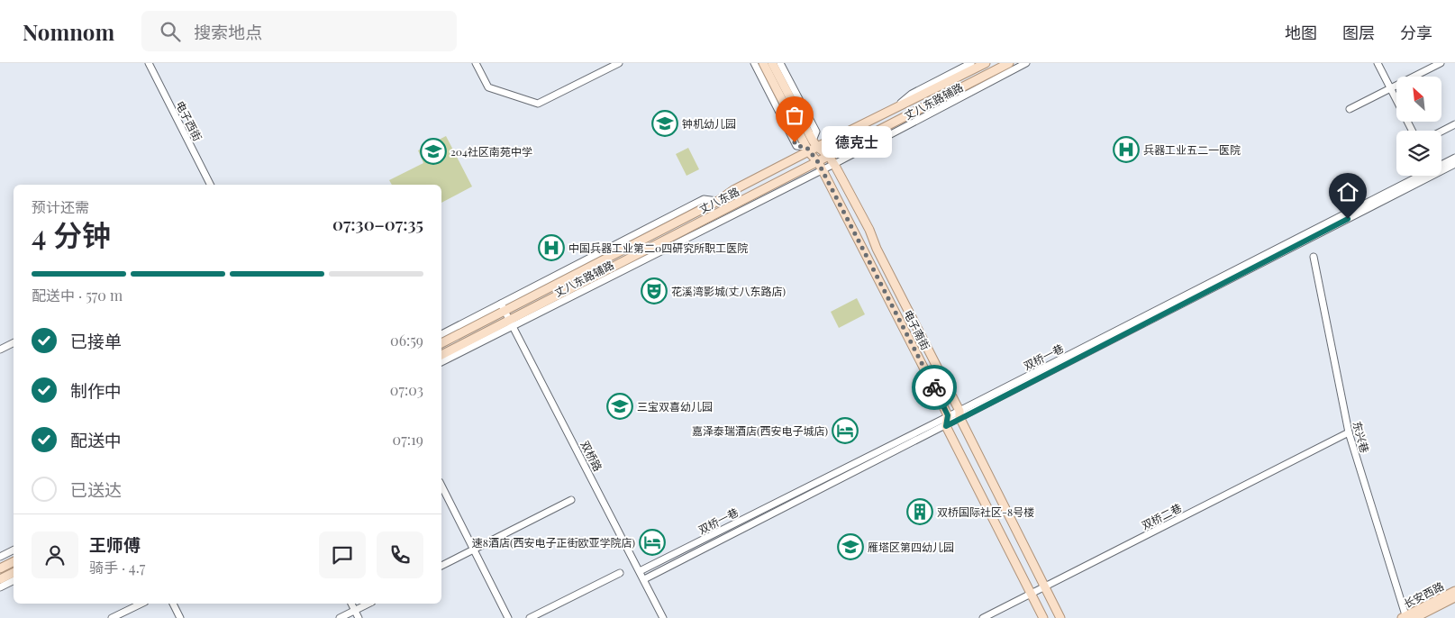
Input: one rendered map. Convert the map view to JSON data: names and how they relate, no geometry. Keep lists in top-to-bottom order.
{
  "streets": {
    "main road": ["丈八东路", "电子南街", "长安西路"],
    "street": [
      "丈八东路辅路",
      "电子西街",
      "双桥一巷",
      "东兴巷",
      "双桥路",
      "双桥二巷"
    ]
  },
  "crossings": [
    ["丈八东路辅路", "丈八东路"],
    ["丈八东路辅路", "电子南街"],
    ["丈八东路辅路", "双桥路"],
    ["丈八东路", "电子南街"],
    ["丈八东路", "双桥路"],
    ["电子南街", "双桥一巷"],
    ["电子南街", "双桥二巷"],
    ["双桥一巷", "双桥路"],
    ["东兴巷", "双桥二巷"],
    ["东兴巷", "长安西路"]
  ],
  "places": {
    "school or university": [
      "钟机幼儿园",
      "204社区南苑中学",
      "三宝双喜幼儿园",
      "雁塔区第四幼儿园"
    ],
    "other": ["德克士"],
    "hospital": ["兵器工业五二一医院", "中国兵器工业第二0四研究所职工医院"],
    "theatre": ["花溪湾影城(丈八东路店)"],
    "hotel": ["嘉泽泰瑞酒店(西安电子城店)", "速8酒店(西安电子正街欧亚学院店)"],
    "building": ["双桥国际社区-8号楼"]
  },
  "north": "top left",
  "page": {
    "header": "Nomnom",
    "search": "搜索地点",
    "nav": ["地图", "图层", "分享"],
    "bubble": "德克士",
    "heading": ["4 分钟", "预计还需", "07:30–07:35"],
    "panel": ["王师傅", "骑手 · 4.7"],
    "bar": "配送中 · 570 m",
    "list": [
      ["已接单", "06:59"],
      ["制作中", "07:03"],
      ["配送中", "07:19"],
      "已送达"
    ]
  }
}
